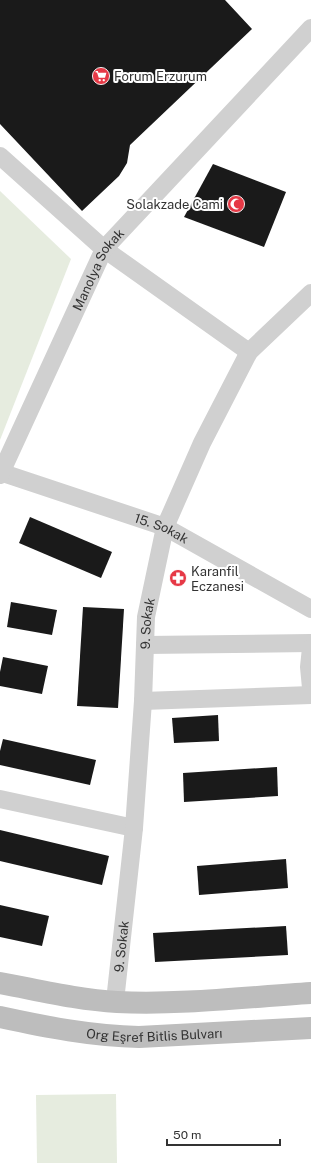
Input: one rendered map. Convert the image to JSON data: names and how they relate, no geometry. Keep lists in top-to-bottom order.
{
  "streets": {
    "main road": ["Org Eşref Bitlis Bulvarı"],
    "street": ["Manolya Sokak", "15. Sokak", "9. Sokak"]
  },
  "crossings": [
    ["Manolya Sokak", "15. Sokak"],
    ["15. Sokak", "9. Sokak"]
  ],
  "places": {
    "supermarket": ["Forum Erzurum"],
    "mosque": ["Solakzade Cami"],
    "pharmacy": ["Karanfil Eczanesi"]
  },
  "scale_bar": "50 m"
}
